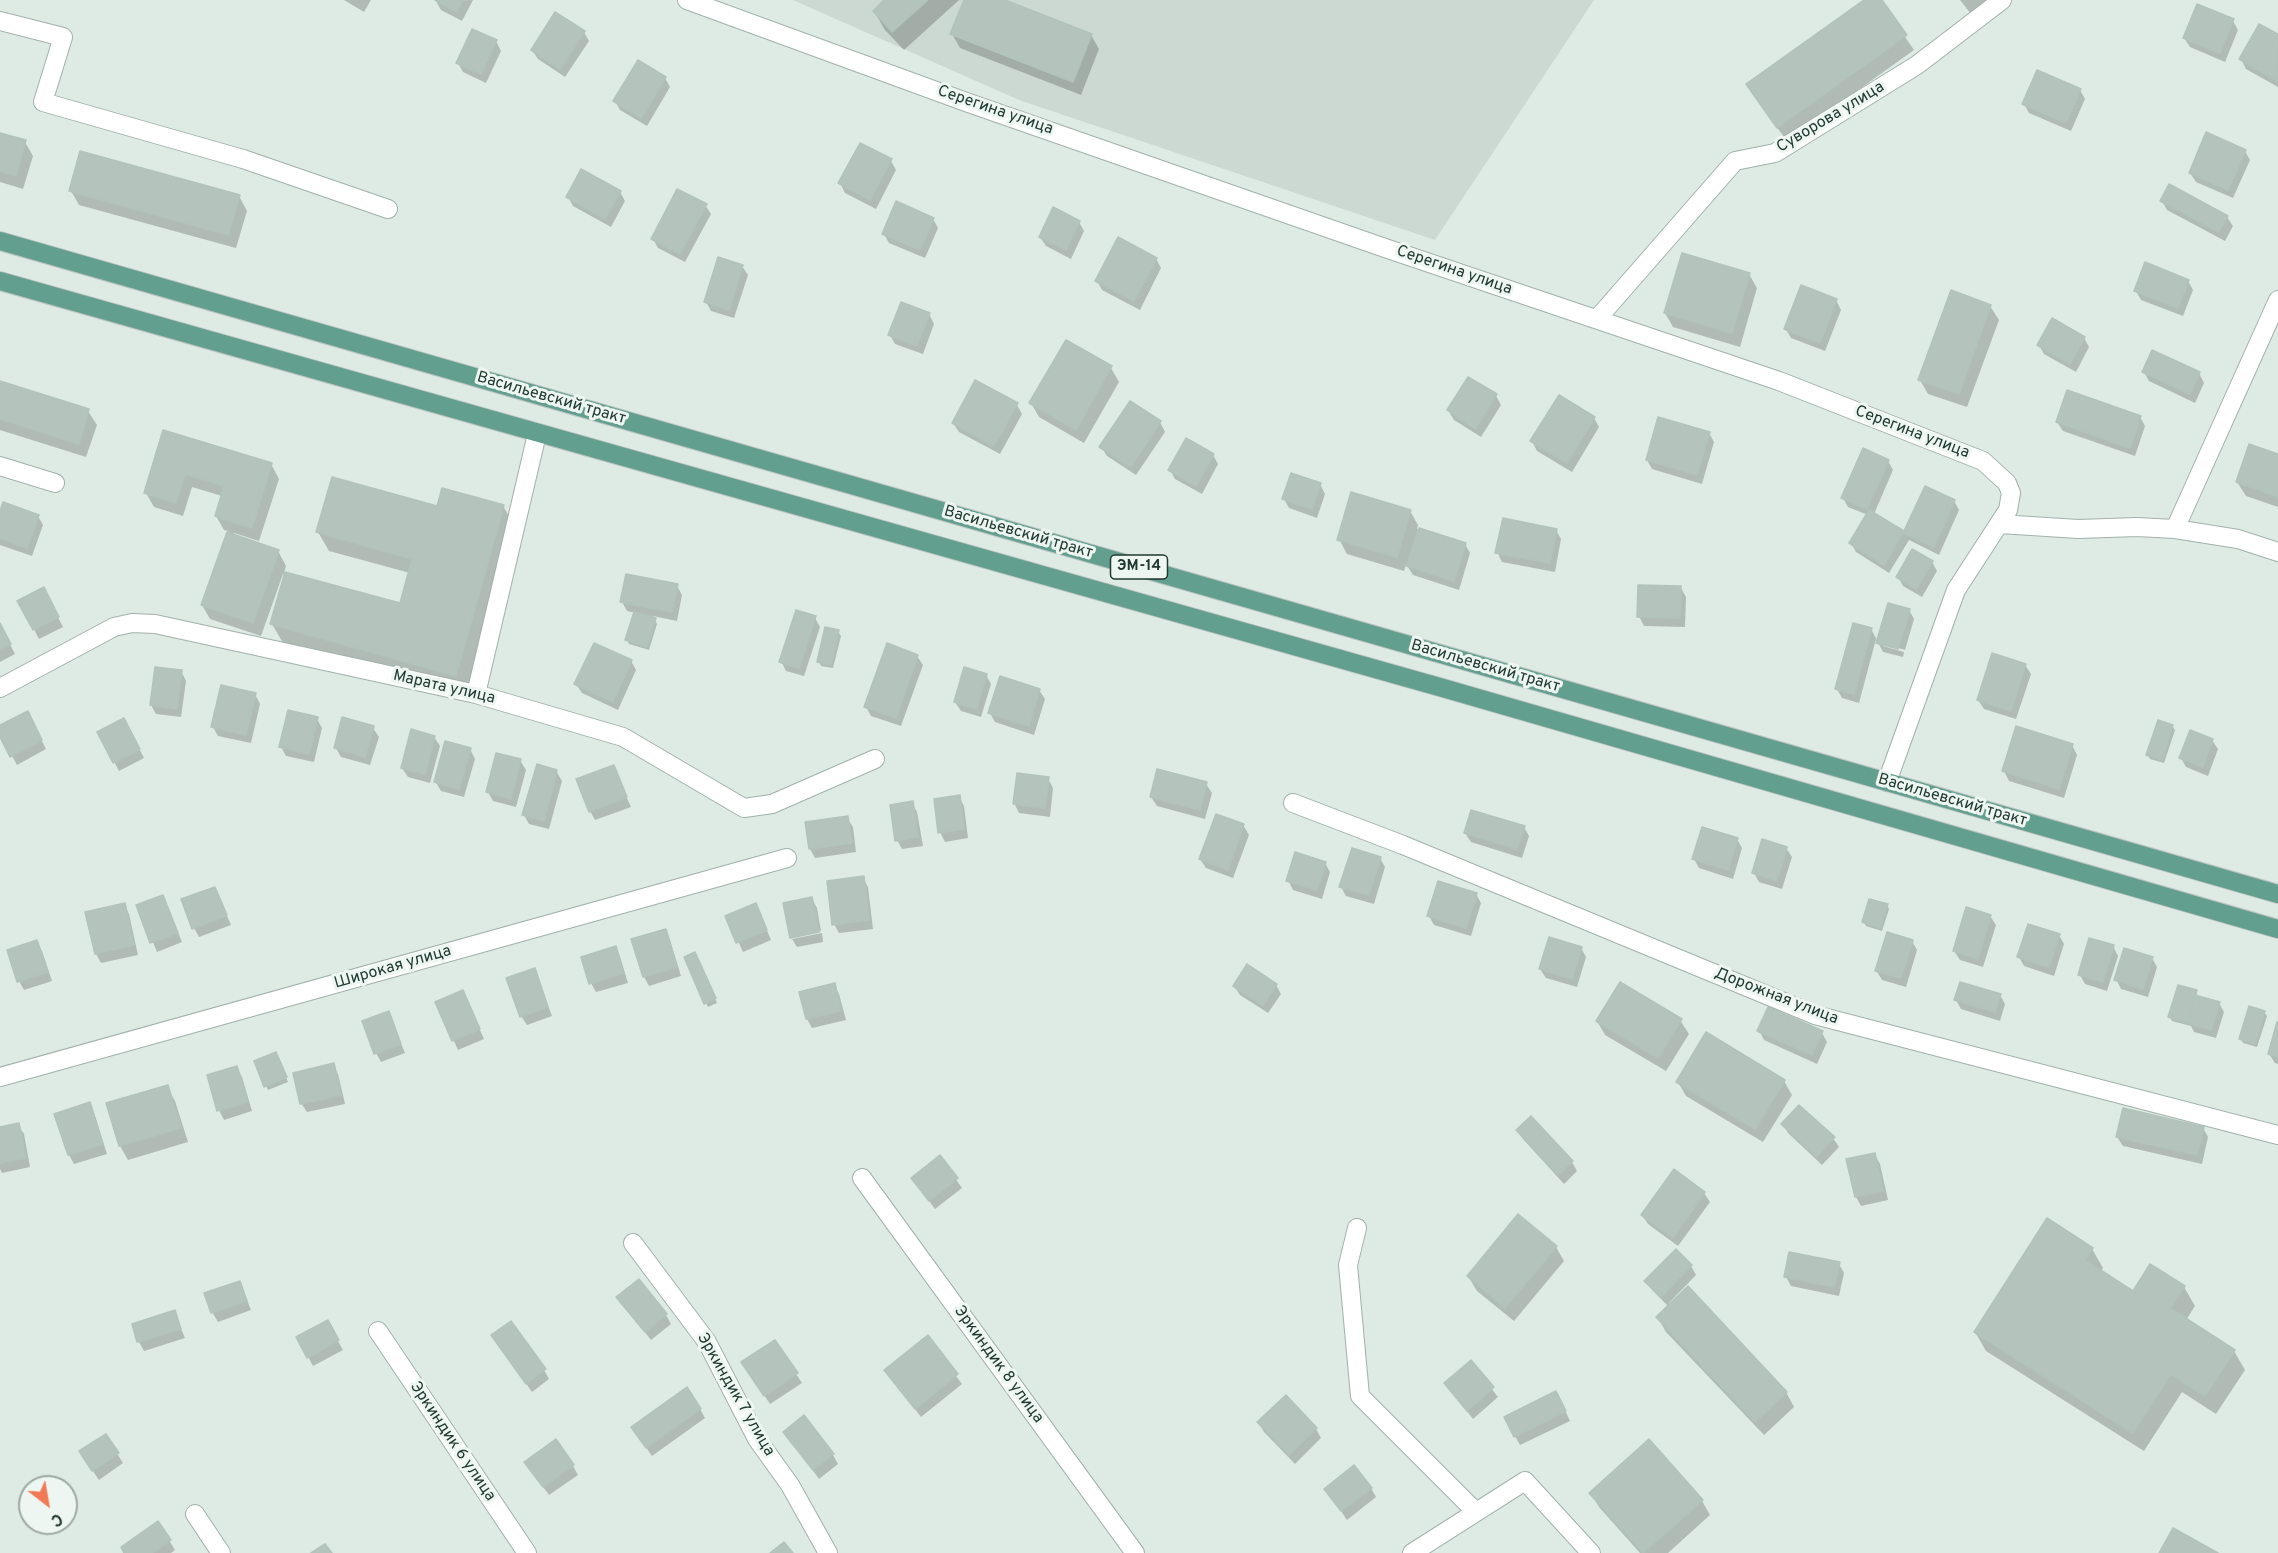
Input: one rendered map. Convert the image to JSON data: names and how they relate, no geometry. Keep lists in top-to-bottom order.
{
  "streets": {
    "main road": ["Васильевский тракт", "ЭМ-14"],
    "street": [
      "Серегина улица",
      "Суворова улица",
      "Марата улица",
      "Широкая улица",
      "Дорожная улица",
      "Эркиндик 8 улица",
      "Эркиндик 7 улица",
      "Эркиндик 6 улица"
    ]
  },
  "crossings": [
    ["Серегина улица", "Суворова улица"]
  ],
  "north": "bottom right"
}
